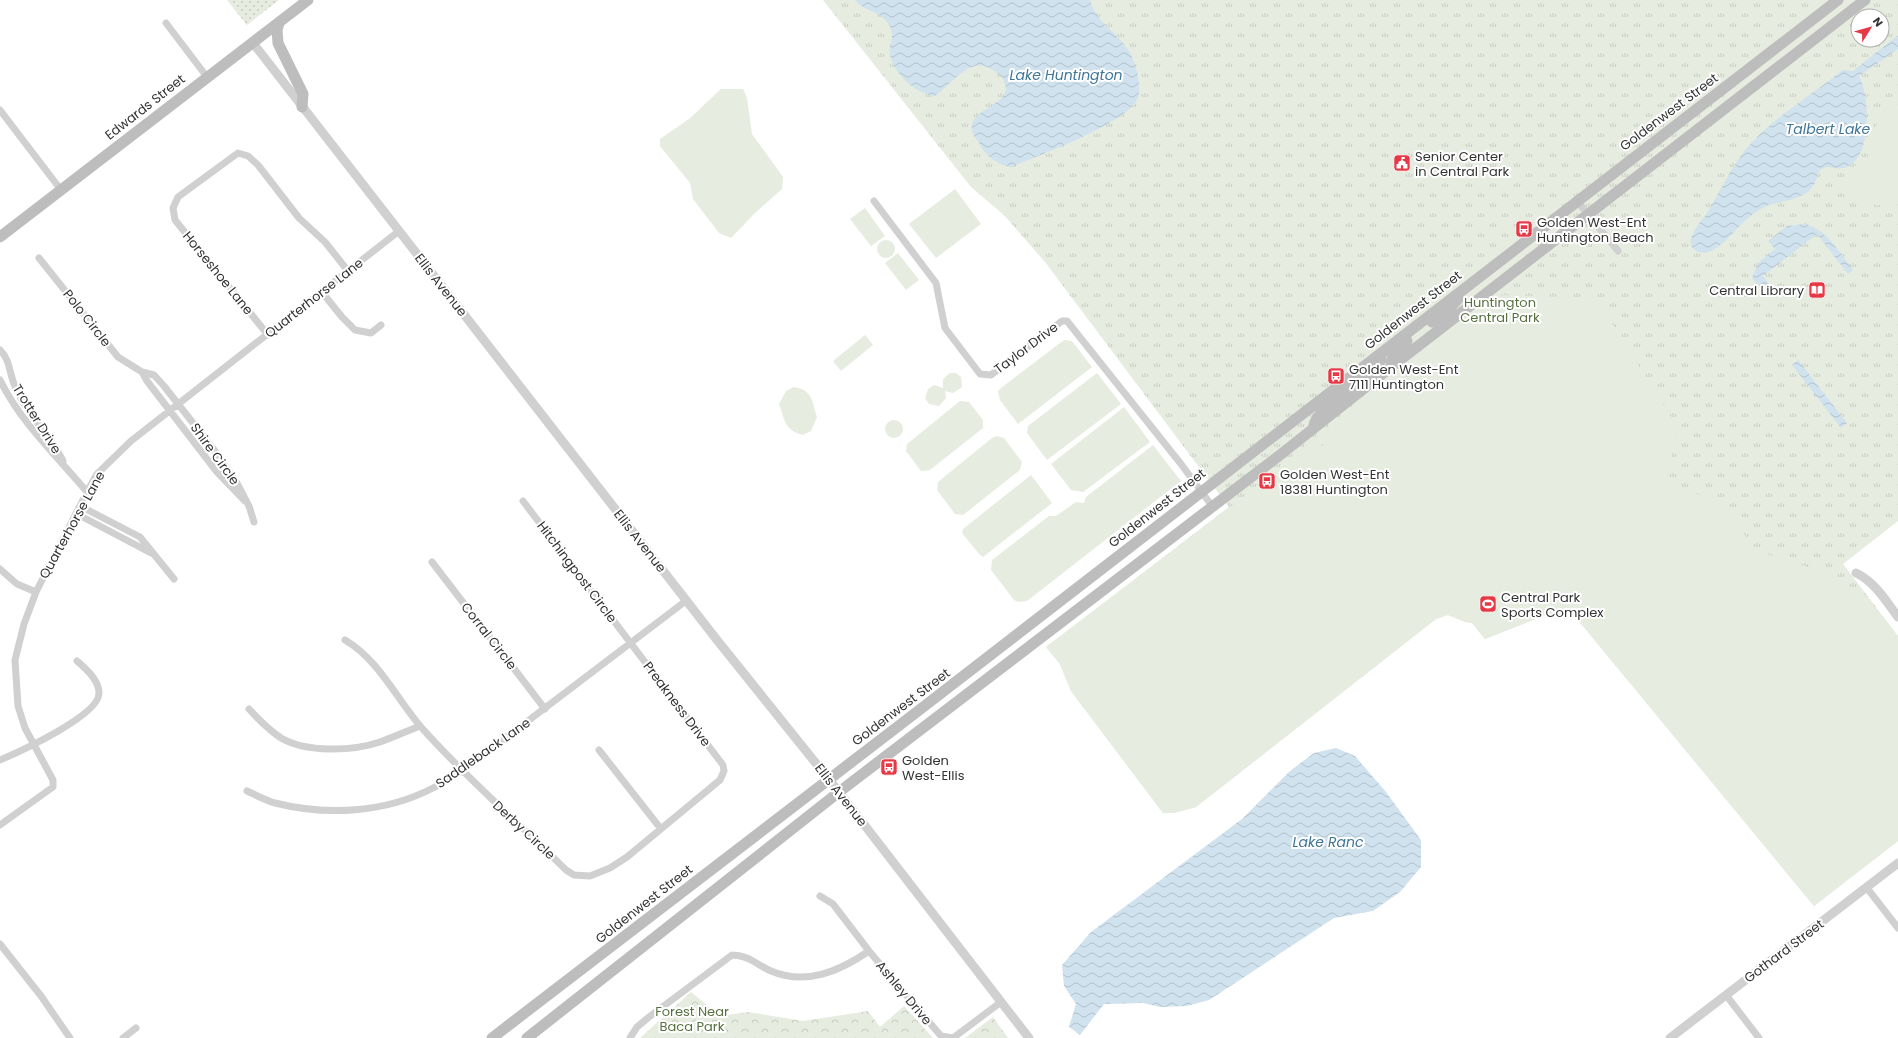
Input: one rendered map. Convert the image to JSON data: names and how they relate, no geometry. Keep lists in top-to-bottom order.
{
  "streets": {
    "main road": ["Edwards Street", "Goldenwest Street"],
    "street": [
      "Horseshoe Lane",
      "Ellis Avenue",
      "Quarterhorse Lane",
      "Polo Circle",
      "Taylor Drive",
      "Trotter Drive",
      "Shire Circle",
      "Hitchingpost Circle",
      "Corral Circle",
      "Preakness Drive",
      "Saddleback Lane",
      "Derby Circle",
      "Gothard Street",
      "Ashley Drive"
    ]
  },
  "crossings": [
    ["Edwards Street", "Ellis Avenue"],
    ["Goldenwest Street", "Ellis Avenue"],
    ["Goldenwest Street", "Taylor Drive"],
    ["Horseshoe Lane", "Quarterhorse Lane"],
    ["Ellis Avenue", "Quarterhorse Lane"],
    ["Ellis Avenue", "Saddleback Lane"],
    ["Ellis Avenue", "Ashley Drive"],
    ["Quarterhorse Lane", "Polo Circle"],
    ["Quarterhorse Lane", "Trotter Drive"],
    ["Quarterhorse Lane", "Shire Circle"],
    ["Polo Circle", "Shire Circle"],
    ["Hitchingpost Circle", "Preakness Drive"],
    ["Hitchingpost Circle", "Saddleback Lane"],
    ["Corral Circle", "Saddleback Lane"],
    ["Preakness Drive", "Saddleback Lane"],
    ["Preakness Drive", "Derby Circle"],
    ["Saddleback Lane", "Derby Circle"]
  ],
  "water": ["Lake Huntington", "Talbert Lake", "Lake Ranc"],
  "parks": ["Huntington Central Park", "Forest Near Baca Park"],
  "places": {
    "public building": ["Senior Center in Central Park"],
    "bus stop": [
      "Golden West-Ent Huntington Beach",
      "Golden West-Ent 7111 Huntington",
      "Golden West-Ent 18381 Huntington",
      "Golden West-Ellis"
    ],
    "library": ["Central Library"],
    "sports": ["Central Park Sports Complex"]
  },
  "north": "top right"
}
